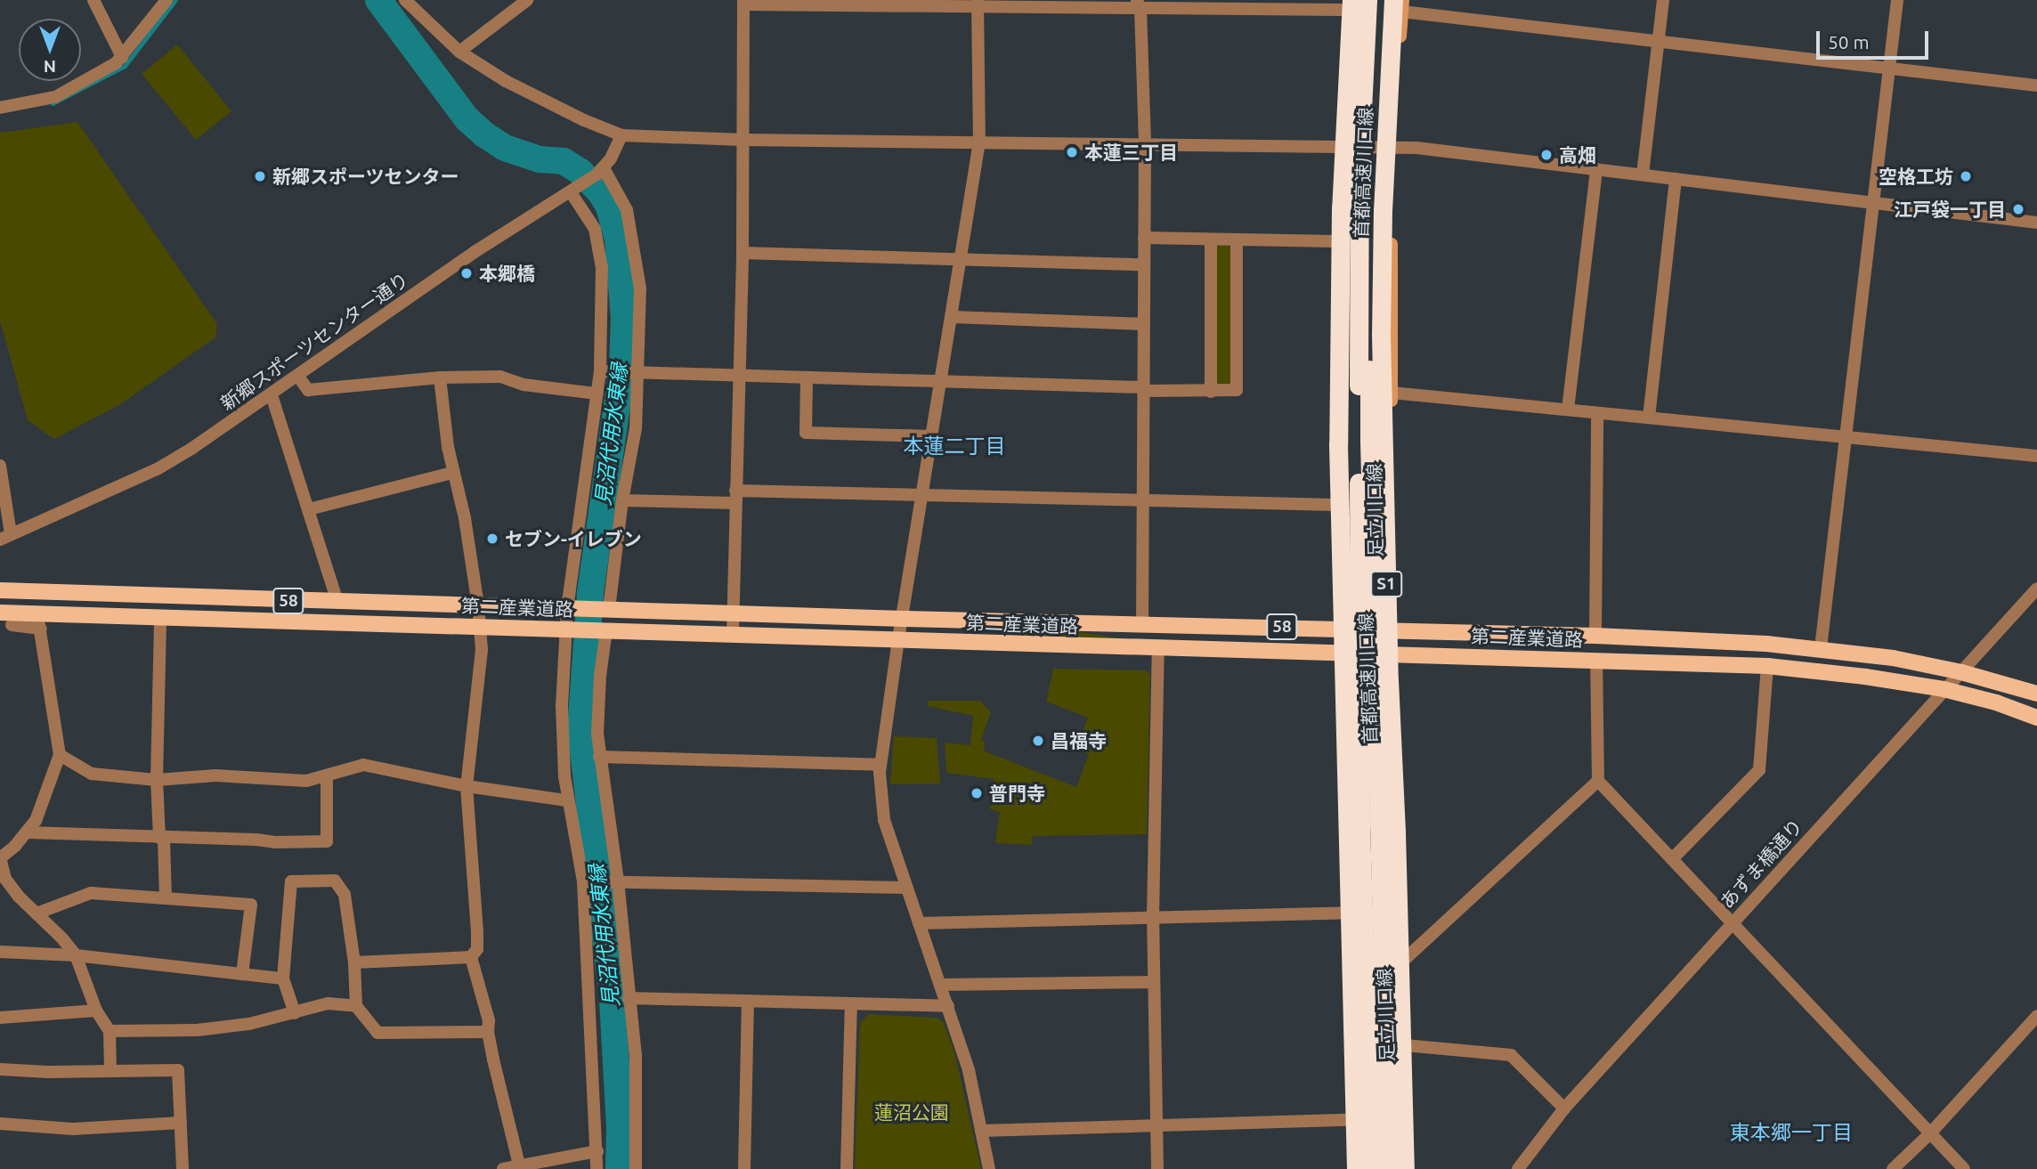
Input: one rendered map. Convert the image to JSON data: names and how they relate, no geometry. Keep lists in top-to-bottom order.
{
  "streets": {
    "highway": ["首都高速川口線", "S1"],
    "main road": ["足立川口線", "58", "第二産業道路"],
    "street": ["新郷スポーツセンター通り", "あずま橋通り"]
  },
  "crossings": [
    ["首都高速川口線", "足立川口線"],
    ["足立川口線", "第二産業道路"],
    ["第二産業道路", "あずま橋通り"]
  ],
  "districts": ["本蓮二丁目", "東本郷一丁目"],
  "water": ["見沼代用水東縁"],
  "parks": ["蓮沼公園"],
  "places": [
    "本蓮三丁目",
    "高畑",
    "新郷スポーツセンター",
    "空格工坊",
    "江戸袋一丁目",
    "本郷橋",
    "セブン-イレブン",
    "昌福寺",
    "普門寺"
  ],
  "scale_bar": "50 m",
  "north": "bottom"
}
